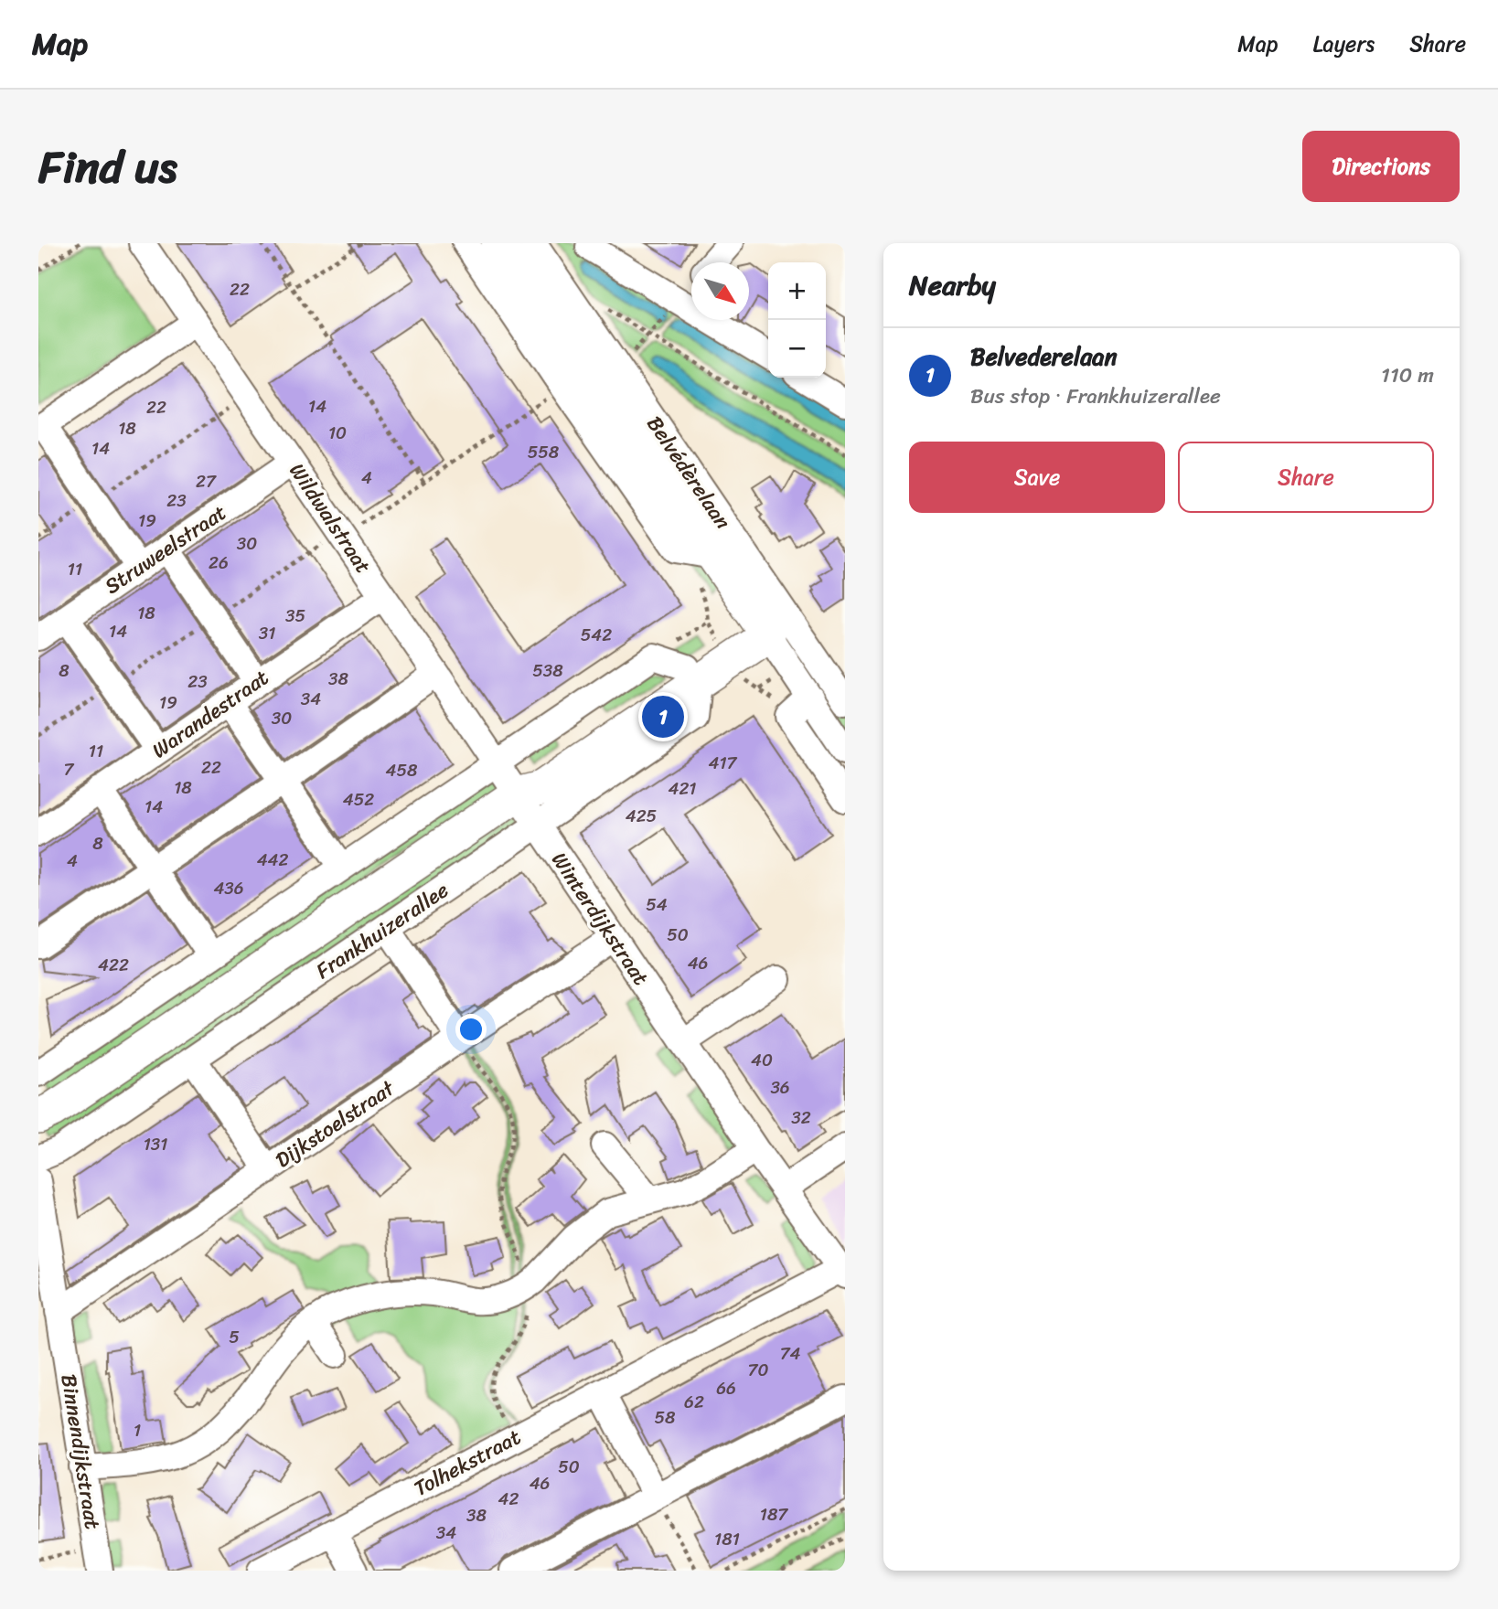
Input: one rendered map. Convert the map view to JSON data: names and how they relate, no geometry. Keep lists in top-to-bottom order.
{
  "streets": {
    "main road": ["Belvédèrelaan", "Frankhuizerallee"],
    "street": [
      "Wildwalstraat",
      "Struweelstraat",
      "Warandestraat",
      "Winterdijkstraat",
      "Dijkstoelstraat",
      "Binnendijkstraat",
      "Tolhekstraat"
    ]
  },
  "crossings": [
    ["Belvédèrelaan", "Frankhuizerallee"],
    ["Wildwalstraat", "Struweelstraat"],
    ["Wildwalstraat", "Warandestraat"],
    ["Wildwalstraat", "Winterdijkstraat"],
    ["Wildwalstraat", "Frankhuizerallee"],
    ["Winterdijkstraat", "Frankhuizerallee"],
    ["Winterdijkstraat", "Dijkstoelstraat"],
    ["Winterdijkstraat", "Tolhekstraat"],
    ["Dijkstoelstraat", "Binnendijkstraat"]
  ],
  "house_numbers": [
    "22",
    "14",
    "22",
    "18",
    "10",
    "14",
    "558",
    "4",
    "27",
    "23",
    "19",
    "30",
    "26",
    "11",
    "18",
    "35",
    "14",
    "31",
    "542",
    "8",
    "538",
    "38",
    "23",
    "34",
    "19",
    "30",
    "11",
    "417",
    "22",
    "7",
    "458",
    "18",
    "421",
    "452",
    "14",
    "425",
    "8",
    "442",
    "4",
    "436",
    "54",
    "50",
    "46",
    "422",
    "40",
    "36",
    "32",
    "131",
    "5",
    "74",
    "70",
    "66",
    "62",
    "58",
    "1",
    "50",
    "46",
    "42",
    "187",
    "38",
    "34",
    "181"
  ],
  "north": "bottom right",
  "page": {
    "header": "Map",
    "nav": ["Map", "Layers", "Share"],
    "title": "Find us",
    "buttons": [
      "Directions",
      ["Save", "Share"]
    ],
    "heading": "Nearby",
    "map_buttons": ["+", "−"],
    "list": [
      {
        "mark": "1",
        "name": "Belvederelaan",
        "note": "Bus stop · Frankhuizerallee",
        "value": "110 m"
      }
    ],
    "pins": "1"
  }
}
